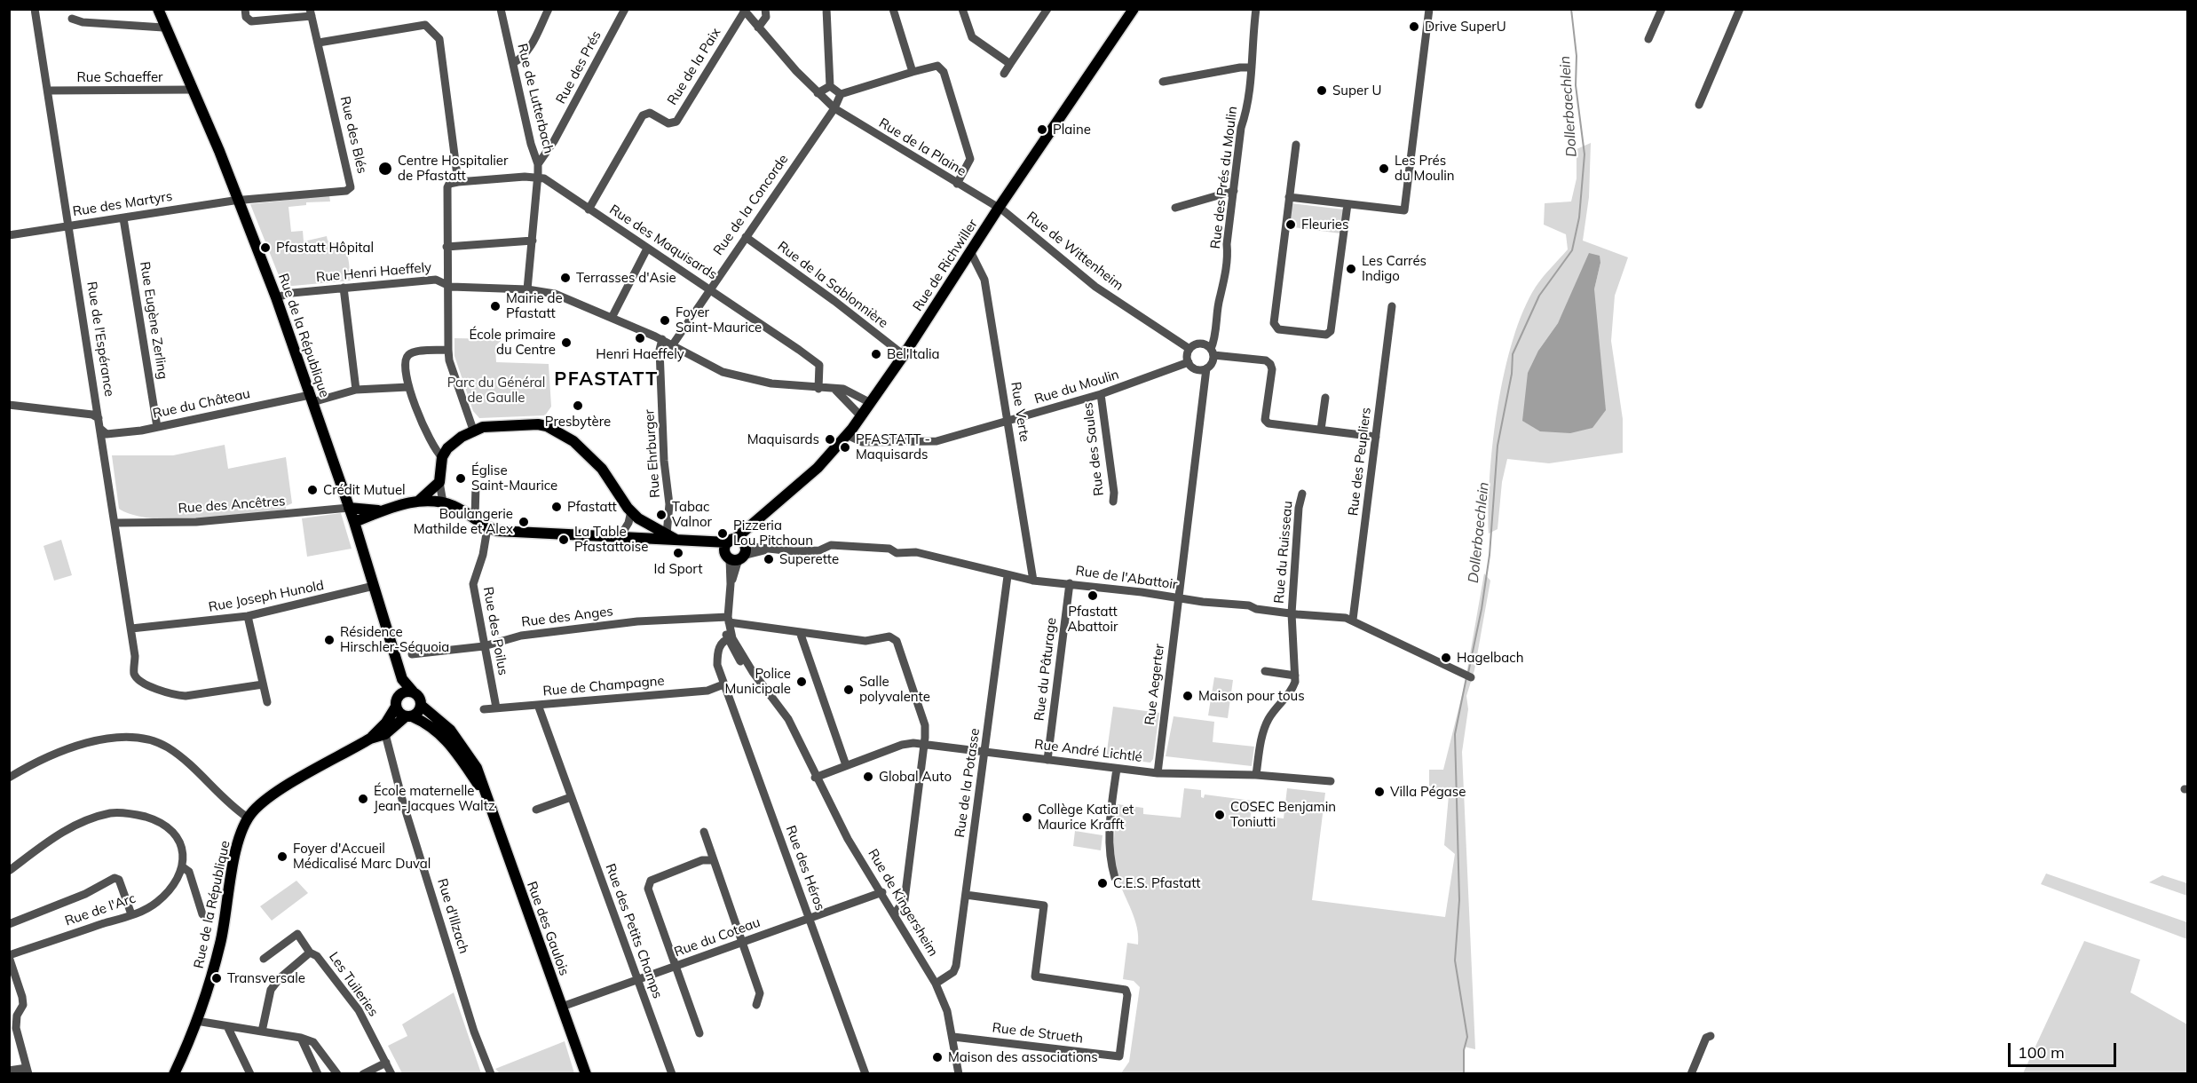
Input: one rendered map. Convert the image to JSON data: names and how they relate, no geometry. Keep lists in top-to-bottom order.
{
  "streets": {
    "main road": ["Rue de Richwiller", "Rue de la République", "Rue des Gaulois"],
    "street": [
      "Rue de la Paix",
      "Rue des Prés",
      "Rue Schaeffer",
      "Rue de Lutterbach",
      "Rue des Blés",
      "Rue de la Plaine",
      "Rue des Prés du Moulin",
      "Rue des Martyrs",
      "Rue de la Concorde",
      "Rue des Maquisards",
      "Rue de Wittenheim",
      "Rue Henri Haeffely",
      "Rue de la Sablonnière",
      "Rue Eugène Zerling",
      "Rue de l'Espérance",
      "Rue du Moulin",
      "Rue du Château",
      "Rue Verte",
      "Rue des Saules",
      "Rue Ehrburger",
      "Rue des Peupliers",
      "Rue des Ancêtres",
      "Rue du Ruisseau",
      "Rue de l'Abattoir",
      "Rue Joseph Hunold",
      "Rue des Anges",
      "Rue des Poilus",
      "Rue du Pâturage",
      "Rue Aegerter",
      "Rue de Champagne",
      "Rue André Lichtlé",
      "Rue de la Potasse",
      "Rue des Héros",
      "Rue de Kingersheim",
      "Rue de l'Arc",
      "Rue d'Illzach",
      "Rue des Petits Champs",
      "Rue du Coteau",
      "Les Tuileries",
      "Rue de Strueth"
    ]
  },
  "crossings": [
    ["Rue de la Paix", "Rue de la Plaine"],
    ["Rue de la Paix", "Rue des Maquisards"],
    ["Rue des Prés", "Rue de Lutterbach"],
    ["Rue Schaeffer", "Rue de la République"],
    ["Rue Schaeffer", "Rue de l'Espérance"],
    ["Rue de Lutterbach", "Rue des Maquisards"],
    ["Rue de Lutterbach", "Rue Henri Haeffely"],
    ["Rue des Blés", "Rue des Martyrs"],
    ["Rue des Blés", "Rue de la République"],
    ["Rue de la Plaine", "Rue de la Concorde"],
    ["Rue de la Plaine", "Rue de Wittenheim"],
    ["Rue de la Plaine", "Rue de Richwiller"],
    ["Rue des Prés du Moulin", "Rue de Wittenheim"],
    ["Rue des Prés du Moulin", "Rue du Moulin"],
    ["Rue des Martyrs", "Rue Eugène Zerling"],
    ["Rue des Martyrs", "Rue de la République"],
    ["Rue des Martyrs", "Rue de l'Espérance"],
    ["Rue de la Concorde", "Rue des Maquisards"],
    ["Rue de la Concorde", "Rue Henri Haeffely"],
    ["Rue de la Concorde", "Rue de la Sablonnière"],
    ["Rue des Maquisards", "Rue Henri Haeffely"],
    ["Rue de Wittenheim", "Rue de Richwiller"],
    ["Rue de Wittenheim", "Rue du Moulin"],
    ["Rue de Richwiller", "Rue Henri Haeffely"],
    ["Rue de Richwiller", "Rue de la Sablonnière"],
    ["Rue de Richwiller", "Rue du Moulin"],
    ["Rue de Richwiller", "Rue Verte"],
    ["Rue de Richwiller", "Rue de l'Abattoir"],
    ["Rue de Richwiller", "Rue des Héros"],
    ["Rue Henri Haeffely", "Rue de la République"],
    ["Rue Henri Haeffely", "Rue Ehrburger"],
    ["Rue Eugène Zerling", "Rue du Château"],
    ["Rue de la République", "Rue du Château"],
    ["Rue de la République", "Rue des Ancêtres"],
    ["Rue de la République", "Rue Joseph Hunold"],
    ["Rue de la République", "Rue d'Illzach"],
    ["Rue de la République", "Rue des Gaulois"],
    ["Rue de l'Espérance", "Rue du Château"],
    ["Rue de l'Espérance", "Rue des Ancêtres"],
    ["Rue de l'Espérance", "Rue Joseph Hunold"],
    ["Rue du Moulin", "Rue Verte"],
    ["Rue du Moulin", "Rue des Saules"],
    ["Rue Verte", "Rue de l'Abattoir"],
    ["Rue des Peupliers", "Rue de l'Abattoir"],
    ["Rue du Ruisseau", "Rue de l'Abattoir"],
    ["Rue de l'Abattoir", "Rue du Pâturage"],
    ["Rue de l'Abattoir", "Rue Aegerter"],
    ["Rue de l'Abattoir", "Rue de la Potasse"],
    ["Rue de l'Abattoir", "Rue des Héros"],
    ["Rue des Anges", "Rue des Poilus"],
    ["Rue des Anges", "Rue André Lichtlé"],
    ["Rue des Anges", "Rue des Héros"],
    ["Rue des Poilus", "Rue de Champagne"],
    ["Rue du Pâturage", "Rue André Lichtlé"],
    ["Rue Aegerter", "Rue André Lichtlé"],
    ["Rue de Champagne", "Rue des Héros"],
    ["Rue de Champagne", "Rue des Petits Champs"],
    ["Rue André Lichtlé", "Rue de la Potasse"],
    ["Rue André Lichtlé", "Rue de Kingersheim"],
    ["Rue de la Potasse", "Rue de Kingersheim"],
    ["Rue de la Potasse", "Rue de Strueth"],
    ["Rue des Héros", "Rue de Kingersheim"],
    ["Rue des Héros", "Rue du Coteau"],
    ["Rue de Kingersheim", "Rue du Coteau"],
    ["Rue de Kingersheim", "Rue de Strueth"],
    ["Rue des Gaulois", "Rue du Coteau"],
    ["Rue des Petits Champs", "Rue du Coteau"]
  ],
  "districts": ["PFASTATT"],
  "water": ["Dollerbaechlein"],
  "parks": ["Parc du Général de Gaulle"],
  "places": [
    "Drive SuperU",
    "Super U",
    "Plaine",
    "Centre Hospitalier de Pfastatt",
    "Les Prés du Moulin",
    "Fleuries",
    "Pfastatt Hôpital",
    "Les Carrés Indigo",
    "Terrasses d'Asie",
    "Mairie de Pfastatt",
    "Foyer Saint-Maurice",
    "Henri Haeffely",
    "École primaire du Centre",
    "Bel'Italia",
    "Presbytère",
    "Maquisards",
    "PFASTATT - Maquisards",
    "Église Saint-Maurice",
    "Crédit Mutuel",
    "Pfastatt",
    "Tabac Valnor",
    "Boulangerie Mathilde et Alex",
    "Pizzeria Lou Pitchoun",
    "La Table Pfastattoise",
    "Id Sport",
    "Superette",
    "Pfastatt Abattoir",
    "Résidence Hirschler-Séquoia",
    "Hagelbach",
    "Police Municipale",
    "Salle polyvalente",
    "Maison pour tous",
    "Global Auto",
    "Villa Pégase",
    "École maternelle Jean-Jacques Waltz",
    "COSEC Benjamin Toniutti",
    "Collège Katia et Maurice Krafft",
    "Foyer d'Accueil Médicalisé Marc Duval",
    "C.E.S. Pfastatt",
    "Transversale",
    "Maison des associations"
  ],
  "scale_bar": "100 m"
}
